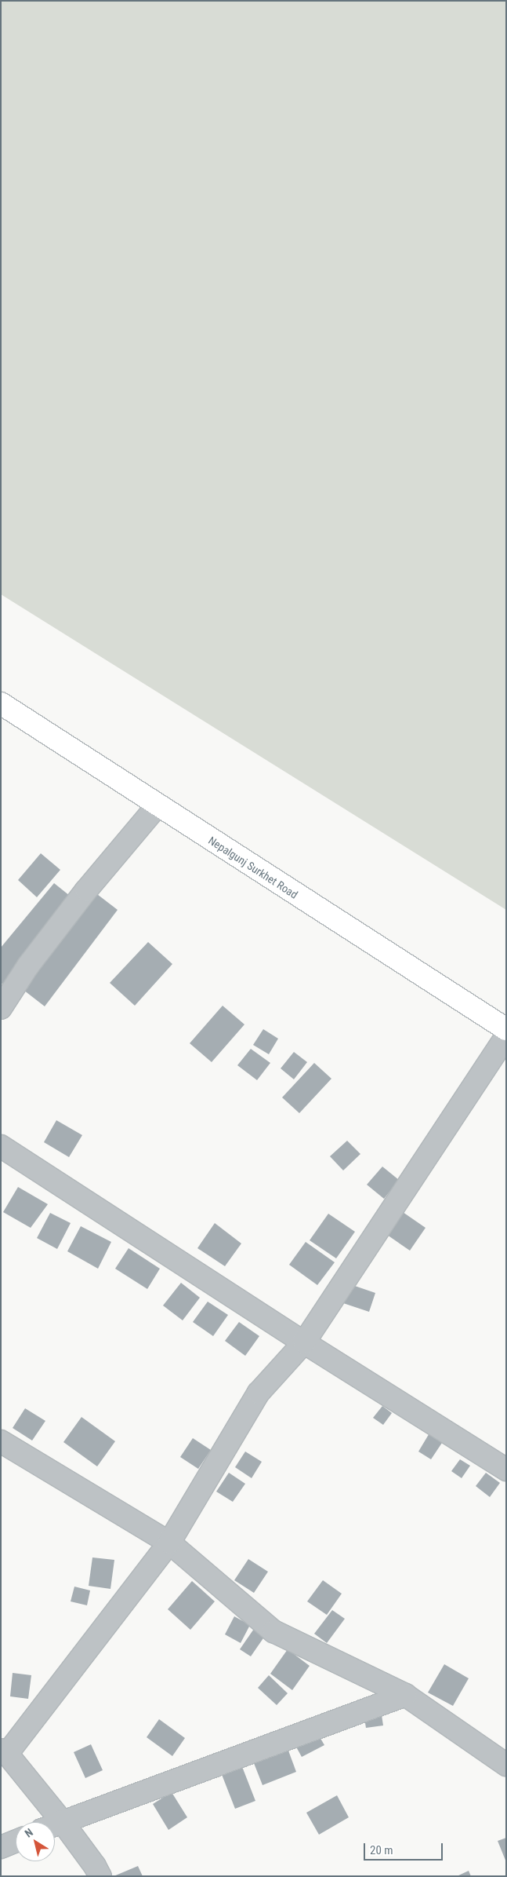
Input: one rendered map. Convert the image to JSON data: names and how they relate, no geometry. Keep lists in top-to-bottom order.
{
  "streets": {
    "main road": ["Nepalgunj Surkhet Road"]
  },
  "scale_bar": "20 m",
  "north": "top left"
}
